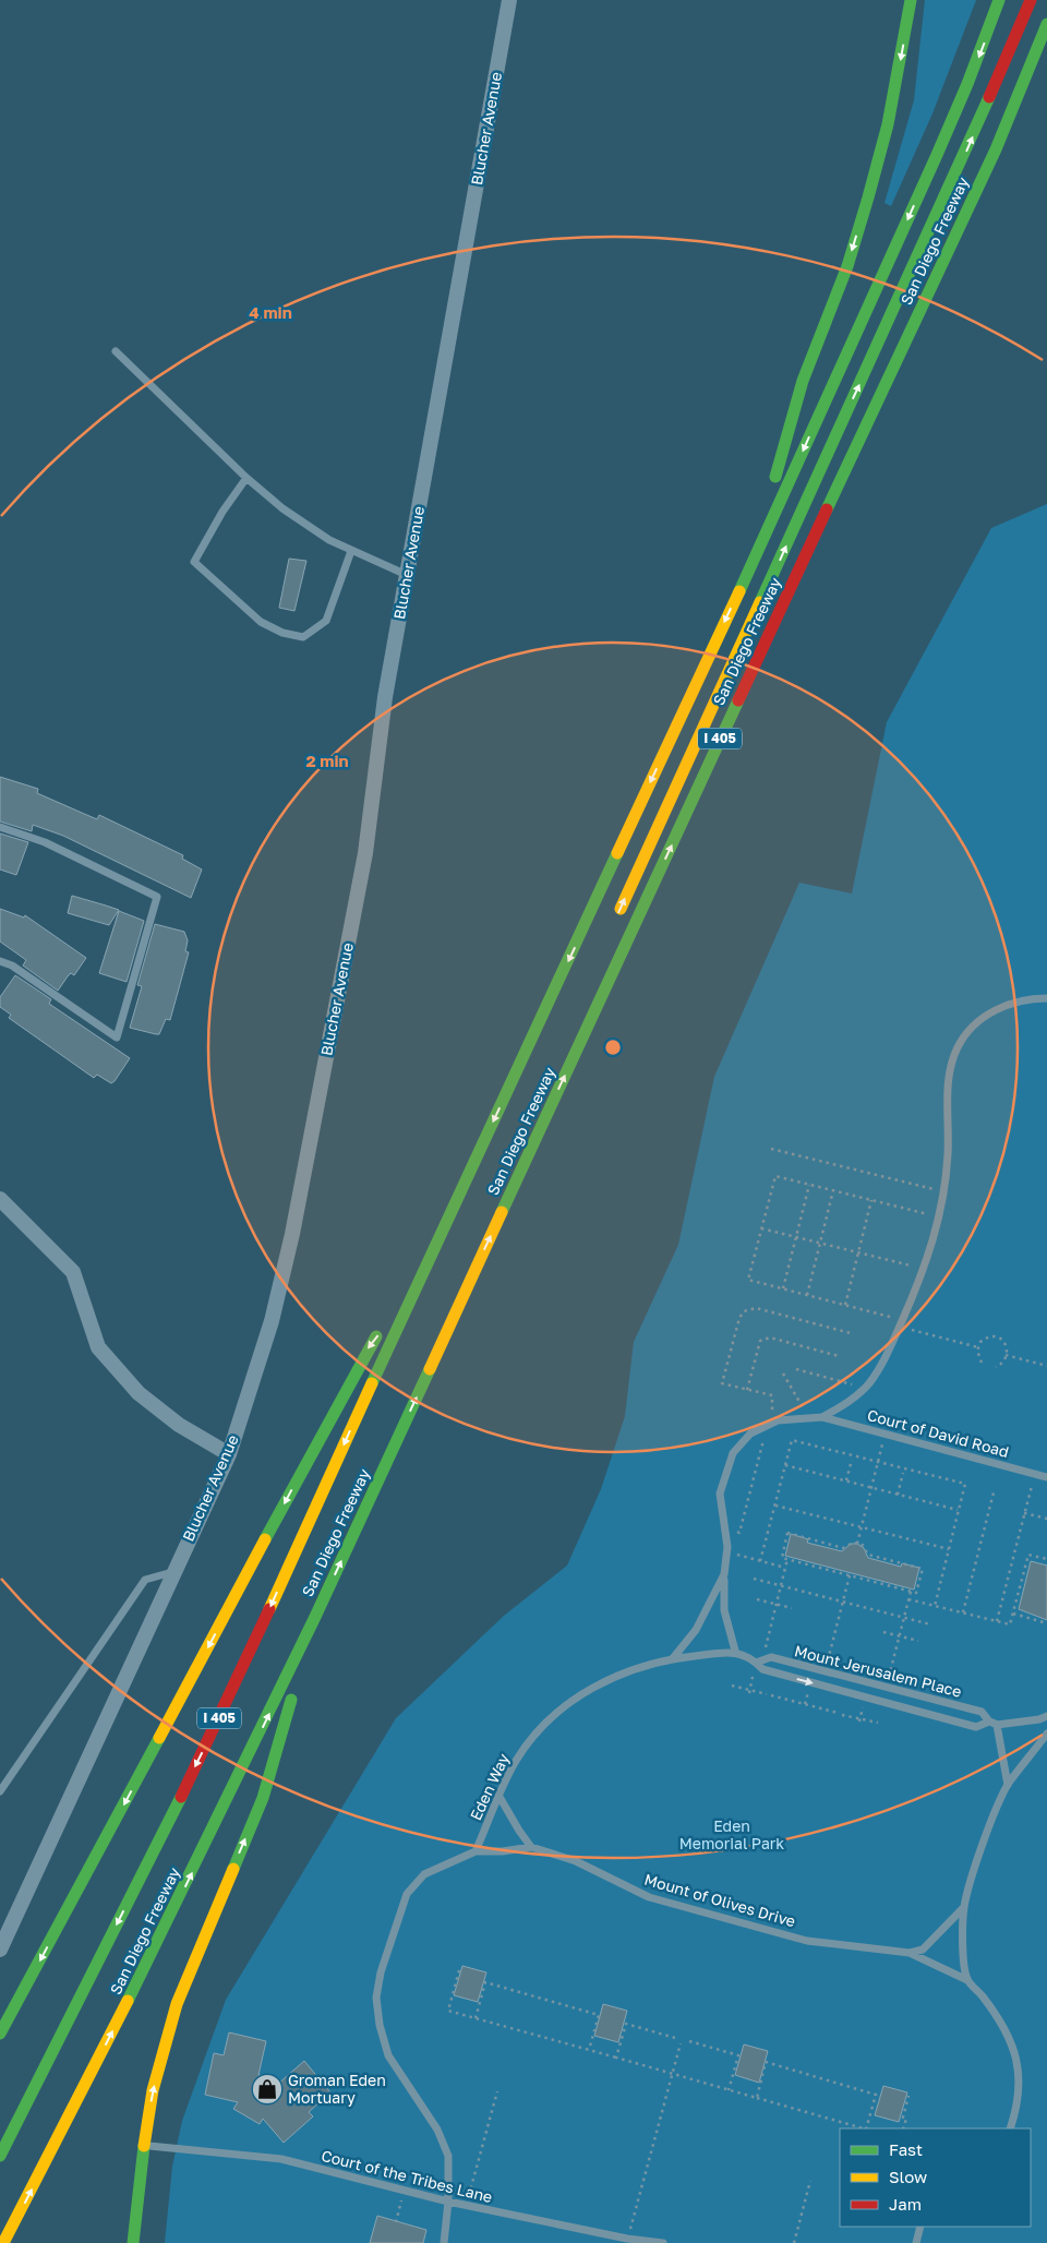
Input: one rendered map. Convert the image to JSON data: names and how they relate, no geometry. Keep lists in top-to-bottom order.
{
  "streets": {
    "main road": ["San Diego Freeway", "I 405"],
    "street": ["Blucher Avenue"],
    "lane": [
      "Court of David Road",
      "Mount Jerusalem Place",
      "Eden Way",
      "Mount of Olives Drive",
      "Court of the Tribes Lane"
    ]
  },
  "crossings": [
    ["Eden Way", "Mount of Olives Drive"]
  ],
  "parks": ["Eden Memorial Park"],
  "places": {
    "shop": ["Groman Eden Mortuary"]
  },
  "legend": ["Fast", "Slow", "Jam"],
  "rings": ["4 min", "2 min"]
}
